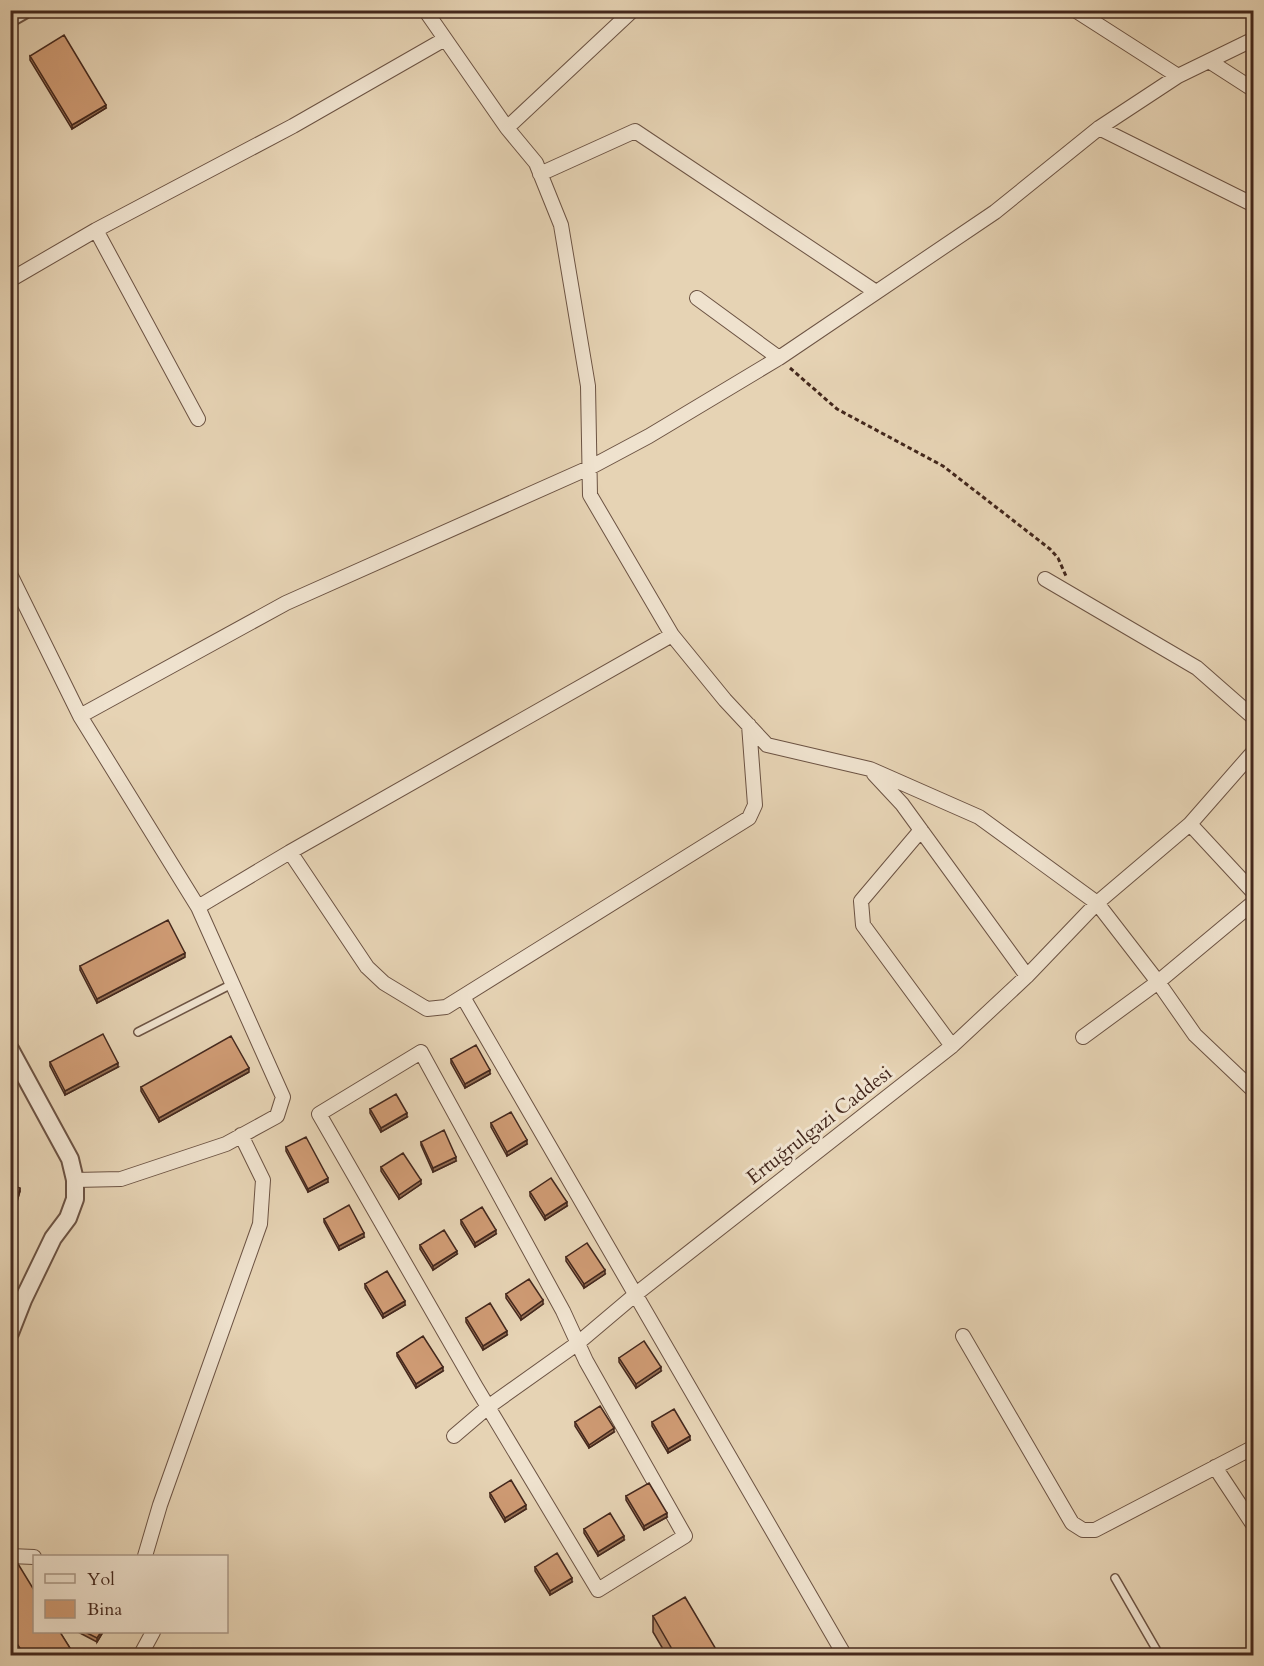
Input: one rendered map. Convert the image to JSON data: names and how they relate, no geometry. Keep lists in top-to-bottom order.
{
  "streets": {
    "street": ["Ertuğrulgazi Caddesi"]
  },
  "legend": ["Yol", "Bina"]
}
